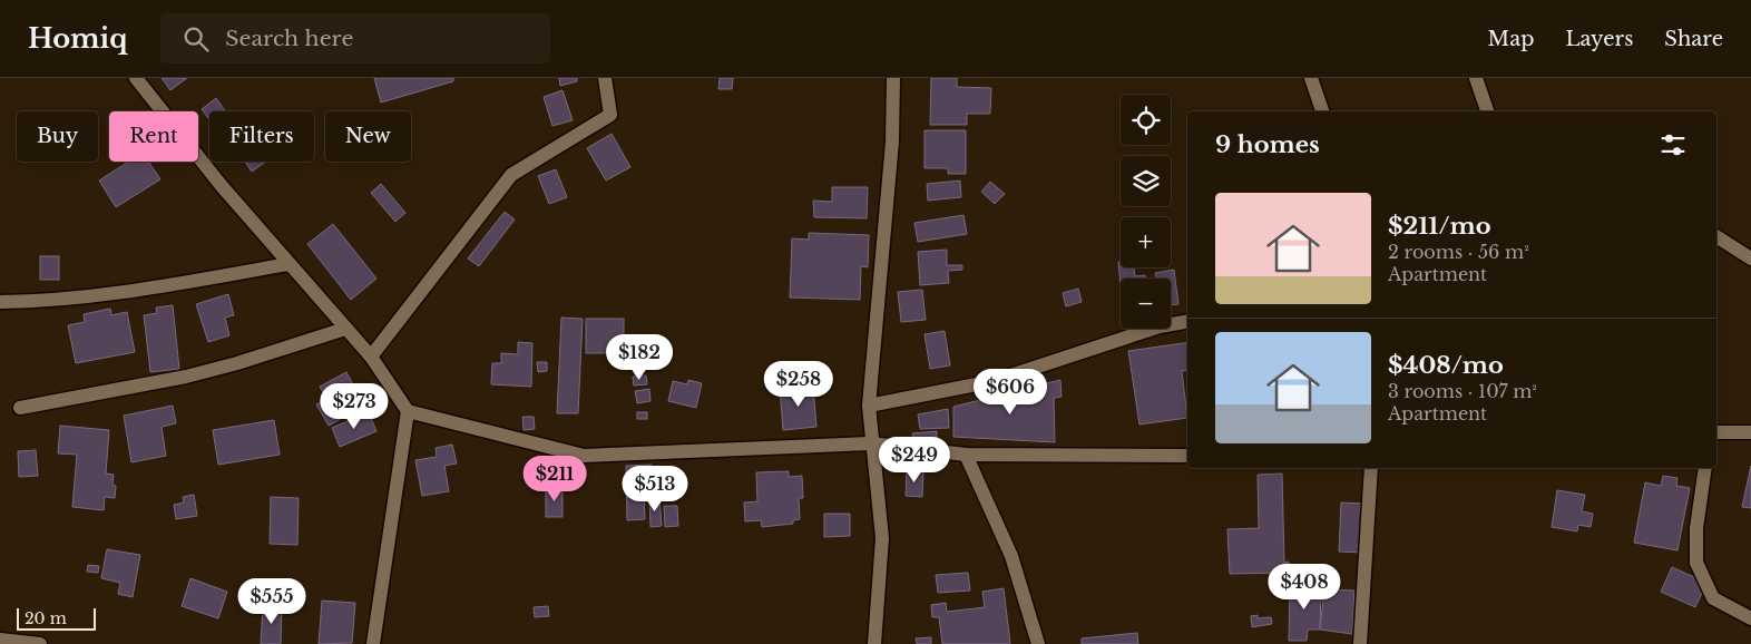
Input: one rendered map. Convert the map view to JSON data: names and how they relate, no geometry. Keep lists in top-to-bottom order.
{
  "scale_bar": "20 m",
  "page": {
    "header": "Homiq",
    "search": "Search here",
    "nav": ["Map", "Layers", "Share"],
    "map_buttons": ["+", "−"],
    "chip": [
      "Buy",
      "Rent",
      "Filters",
      "New"
    ],
    "heading": "9 homes",
    "list": [
      {
        "name": "$211/mo",
        "note": "2 rooms · 56 m² · Apartment"
      },
      {
        "name": "$408/mo",
        "note": "3 rooms · 107 m² · Apartment"
      }
    ],
    "price": [
      "$182",
      "$258",
      "$606",
      "$273",
      "$249",
      "$211",
      "$513",
      "$408",
      "$555"
    ],
    "scale": "20 m"
  }
}
